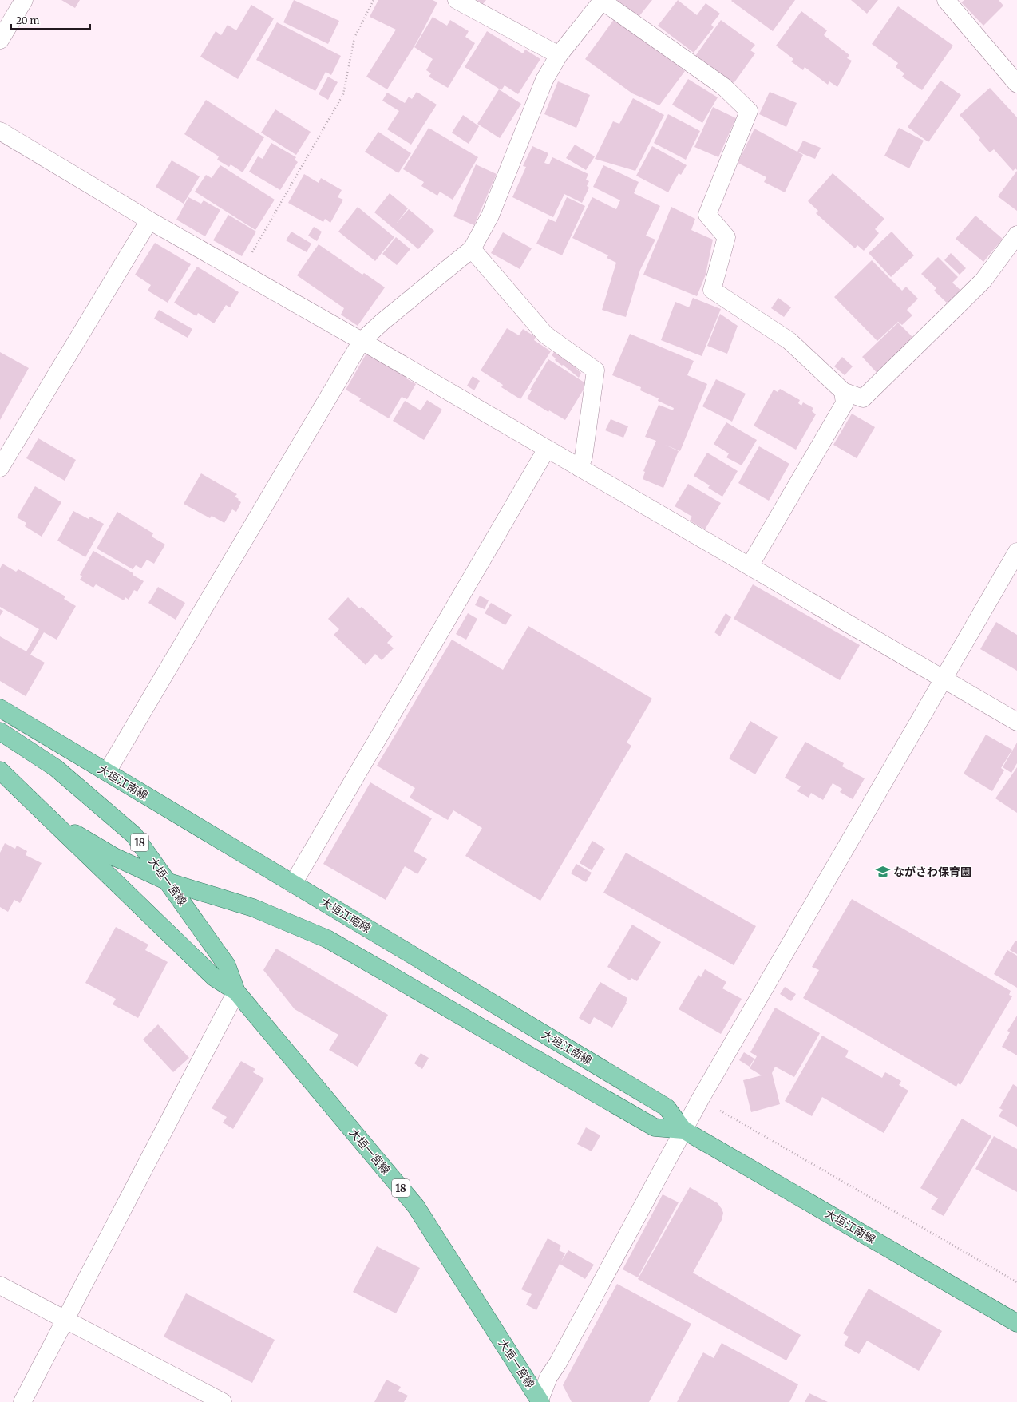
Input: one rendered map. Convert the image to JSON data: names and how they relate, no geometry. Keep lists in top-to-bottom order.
{
  "streets": {
    "main road": ["大垣江南線", "18", "大垣一宮線"]
  },
  "crossings": [
    ["大垣江南線", "大垣一宮線"]
  ],
  "places": {
    "school or university": ["ながさわ保育園"]
  },
  "scale_bar": "20 m"
}
